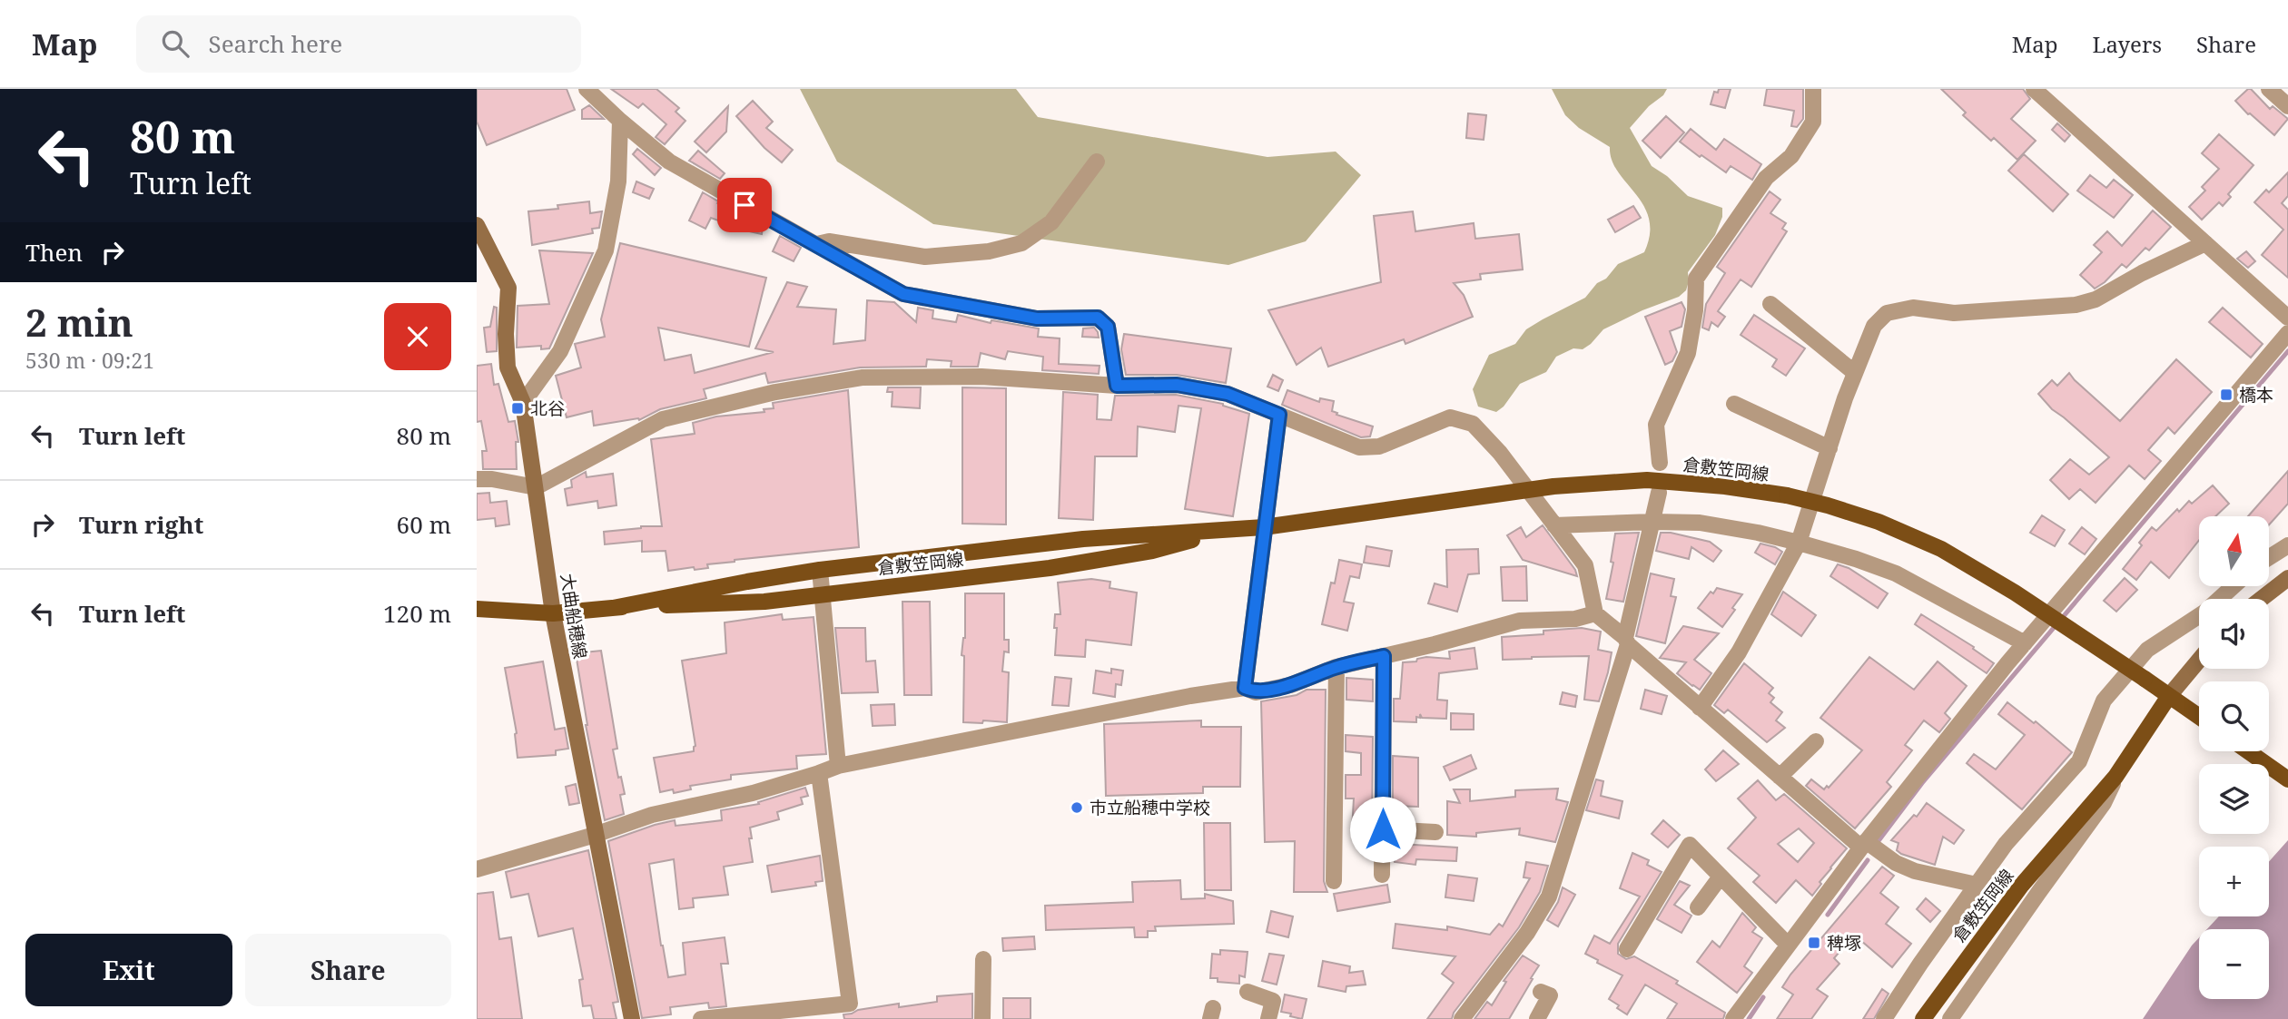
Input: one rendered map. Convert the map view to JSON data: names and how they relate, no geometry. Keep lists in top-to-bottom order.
{
  "streets": {
    "main road": ["倉敷笠岡線", "大曲船穂線"]
  },
  "crossings": [
    ["倉敷笠岡線", "大曲船穂線"]
  ],
  "places": {
    "transit": ["橋本", "北谷", "稗塚"],
    "other": ["市立船穂中学校"]
  },
  "north": "top",
  "page": {
    "header": "Map",
    "search": "Search here",
    "nav": ["Map", "Layers", "Share"],
    "turn": ["80 m", "Turn left"],
    "then": "Then",
    "heading": ["2 min", "530 m · 09:21"],
    "list": [
      {
        "name": "Turn left",
        "value": "80 m"
      },
      {
        "name": "Turn right",
        "value": "60 m"
      },
      {
        "name": "Turn left",
        "value": "120 m"
      }
    ],
    "map_buttons": ["+", "−"],
    "buttons": ["Exit", "Share"]
  }
}
